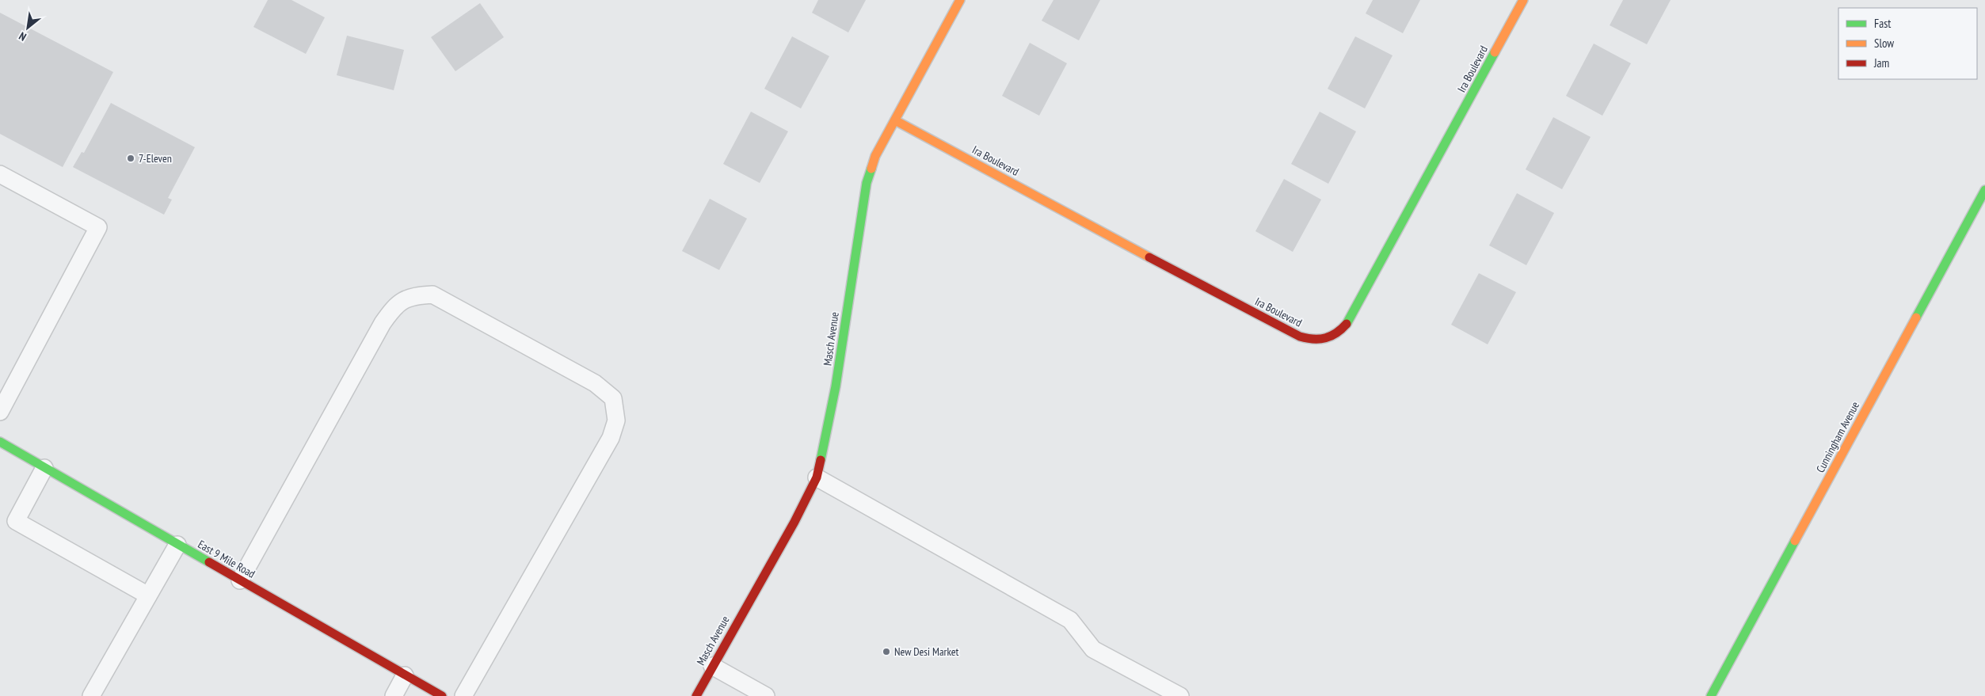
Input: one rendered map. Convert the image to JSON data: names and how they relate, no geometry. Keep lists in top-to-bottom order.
{
  "streets": {
    "street": [
      "Ira Boulevard",
      "Masch Avenue",
      "Cunningham Avenue",
      "East 9 Mile Road"
    ]
  },
  "crossings": [
    ["Ira Boulevard", "Masch Avenue"]
  ],
  "places": ["7-Eleven", "New Desi Market"],
  "legend": ["Fast", "Slow", "Jam"],
  "north": "bottom left"
}
